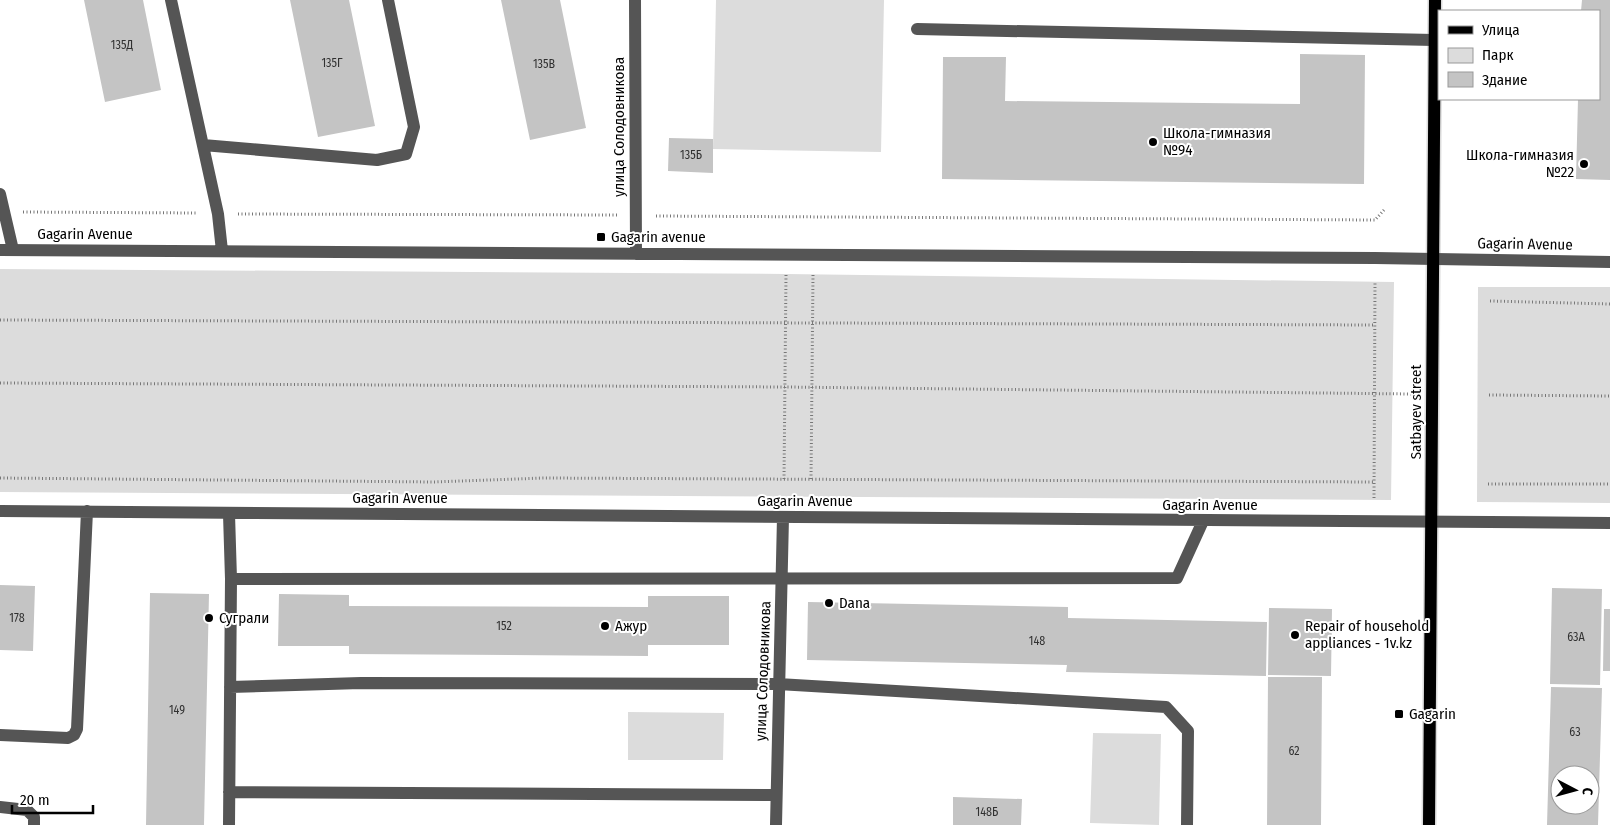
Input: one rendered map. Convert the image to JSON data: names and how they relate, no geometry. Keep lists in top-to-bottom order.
{
  "streets": {
    "main road": ["Satbayev street"],
    "street": ["улица Солодовникова", "Gagarin Avenue"]
  },
  "crossings": [
    ["улица Солодовникова", "Gagarin Avenue"],
    ["Gagarin Avenue", "Satbayev street"]
  ],
  "places": {
    "other": [
      "Школа-гимназия №94",
      "Школа-гимназия №22",
      "Dana",
      "Суграли",
      "Ажур",
      "Repair of household appliances - 1v.kz"
    ],
    "transit": ["Gagarin avenue", "Gagarin"]
  },
  "house_numbers": [
    "135Д",
    "135Г",
    "135В",
    "135Б",
    "178",
    "152",
    "63А",
    "148",
    "149",
    "63",
    "62",
    "148Б"
  ],
  "legend": ["Улица", "Парк", "Здание"],
  "scale_bar": "20 m",
  "north": "right"
}
